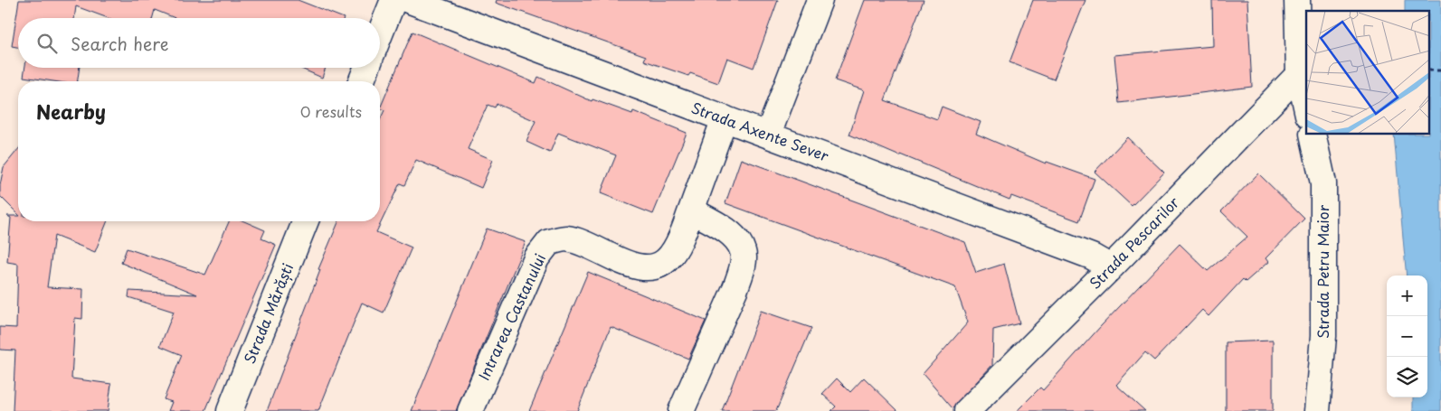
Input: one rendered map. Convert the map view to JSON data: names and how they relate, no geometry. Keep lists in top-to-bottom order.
{
  "streets": {
    "street": [
      "Strada Axente Sever",
      "Strada Pescarilor",
      "Strada Petru Maior",
      "Strada Mărăști",
      "Intrarea Castanului"
    ]
  },
  "crossings": [
    ["Strada Axente Sever", "Strada Pescarilor"],
    ["Strada Axente Sever", "Intrarea Castanului"]
  ],
  "page": {
    "search": "Search here",
    "heading": ["Nearby", "0 results"],
    "map_buttons": ["+", "−"]
  }
}
